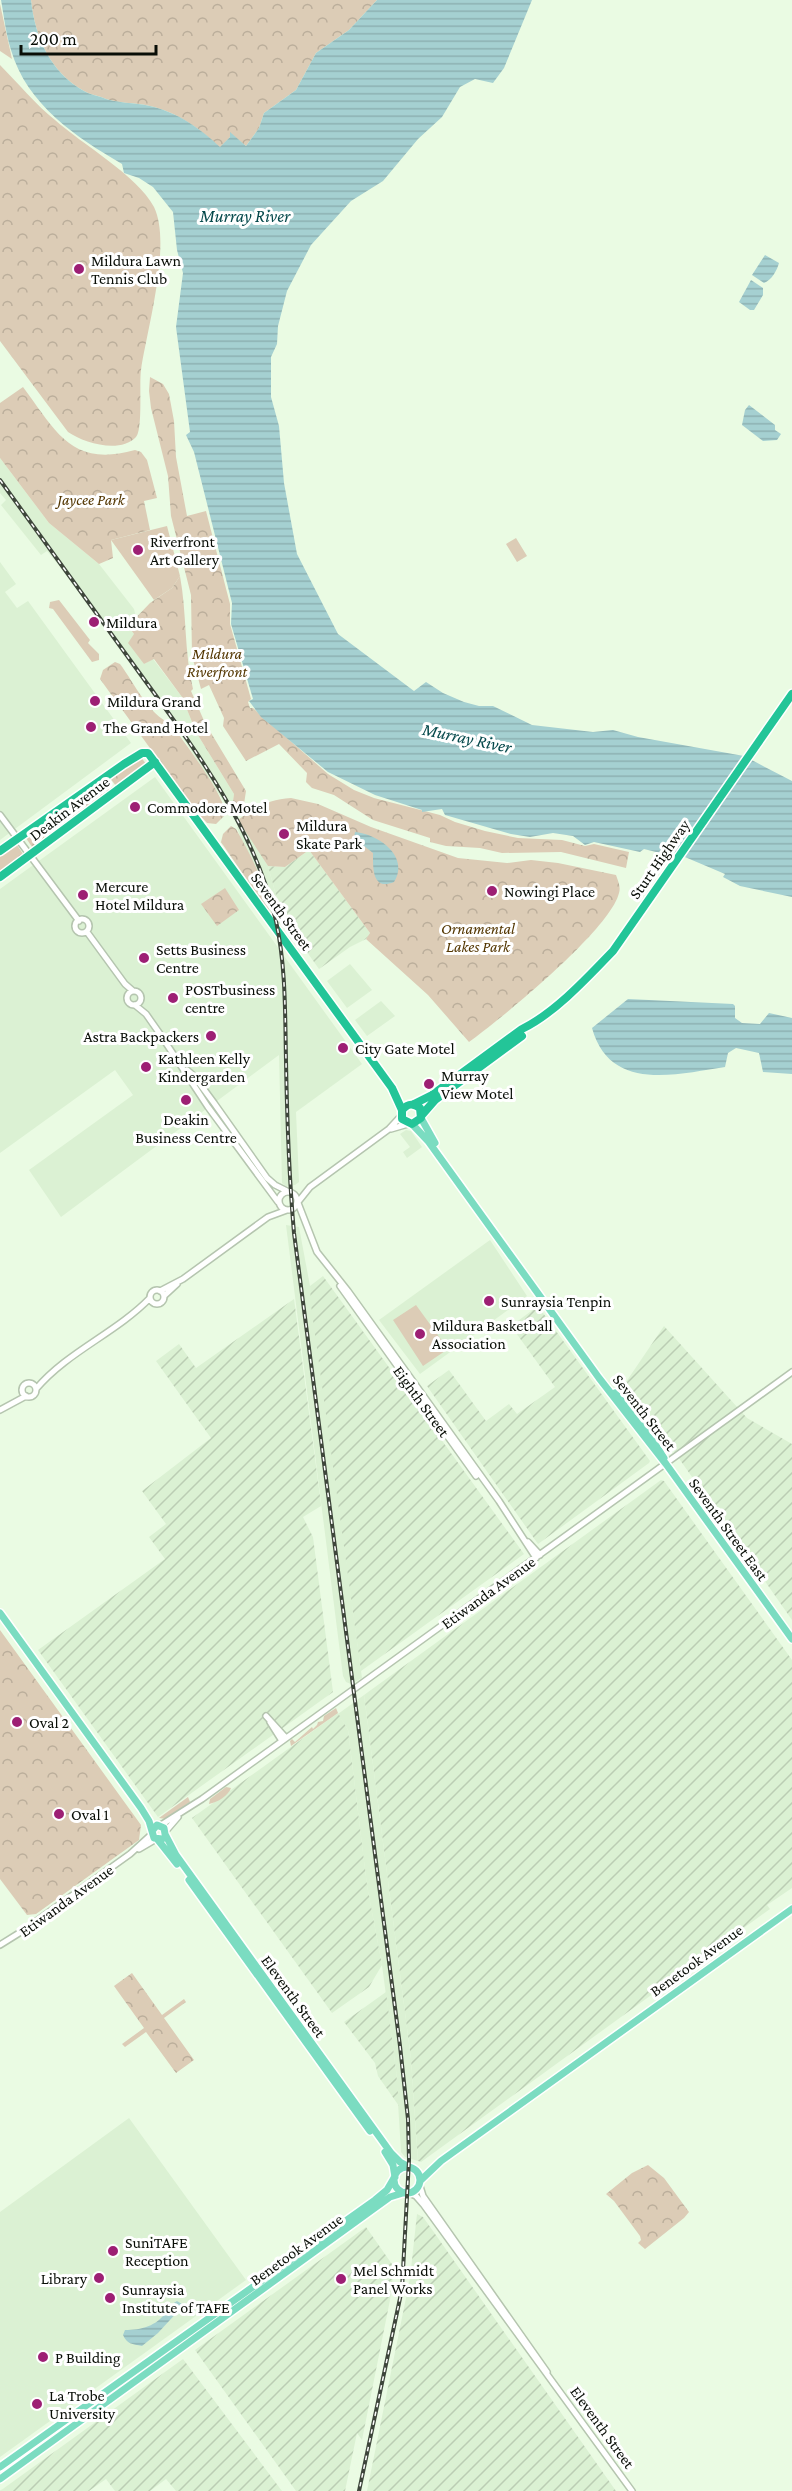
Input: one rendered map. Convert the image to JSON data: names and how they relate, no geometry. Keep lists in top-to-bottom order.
{
  "streets": {
    "highway": ["Deakin Avenue", "Sturt Highway", "Seventh Street"],
    "main road": ["Seventh Street East", "Benetook Avenue", "Eleventh Street"],
    "street": ["Eighth Street", "Etiwanda Avenue"]
  },
  "crossings": [
    ["Deakin Avenue", "Seventh Street"],
    ["Sturt Highway", "Seventh Street"],
    ["Seventh Street", "Seventh Street East"],
    ["Seventh Street", "Etiwanda Avenue"],
    ["Eighth Street", "Etiwanda Avenue"],
    ["Seventh Street East", "Etiwanda Avenue"],
    ["Etiwanda Avenue", "Eleventh Street"],
    ["Benetook Avenue", "Eleventh Street"]
  ],
  "water": ["Murray River"],
  "parks": ["Jaycee Park", "Mildura Riverfront", "Ornamental Lakes Park"],
  "places": [
    "Mildura Lawn Tennis Club",
    "Riverfront Art Gallery",
    "Mildura",
    "Mildura Grand",
    "The Grand Hotel",
    "Commodore Motel",
    "Mildura Skate Park",
    "Nowingi Place",
    "Mercure Hotel Mildura",
    "Setts Business Centre",
    "POSTbusiness centre",
    "Astra Backpackers",
    "City Gate Motel",
    "Kathleen Kelly Kindergarden",
    "Murray View Motel",
    "Deakin Business Centre",
    "Sunraysia Tenpin",
    "Mildura Basketball Association",
    "Oval 2",
    "Oval 1",
    "SuniTAFE Reception",
    "Library",
    "Mel Schmidt Panel Works",
    "Sunraysia Institute of TAFE",
    "P Building",
    "La Trobe University"
  ],
  "scale_bar": "200 m"
}
